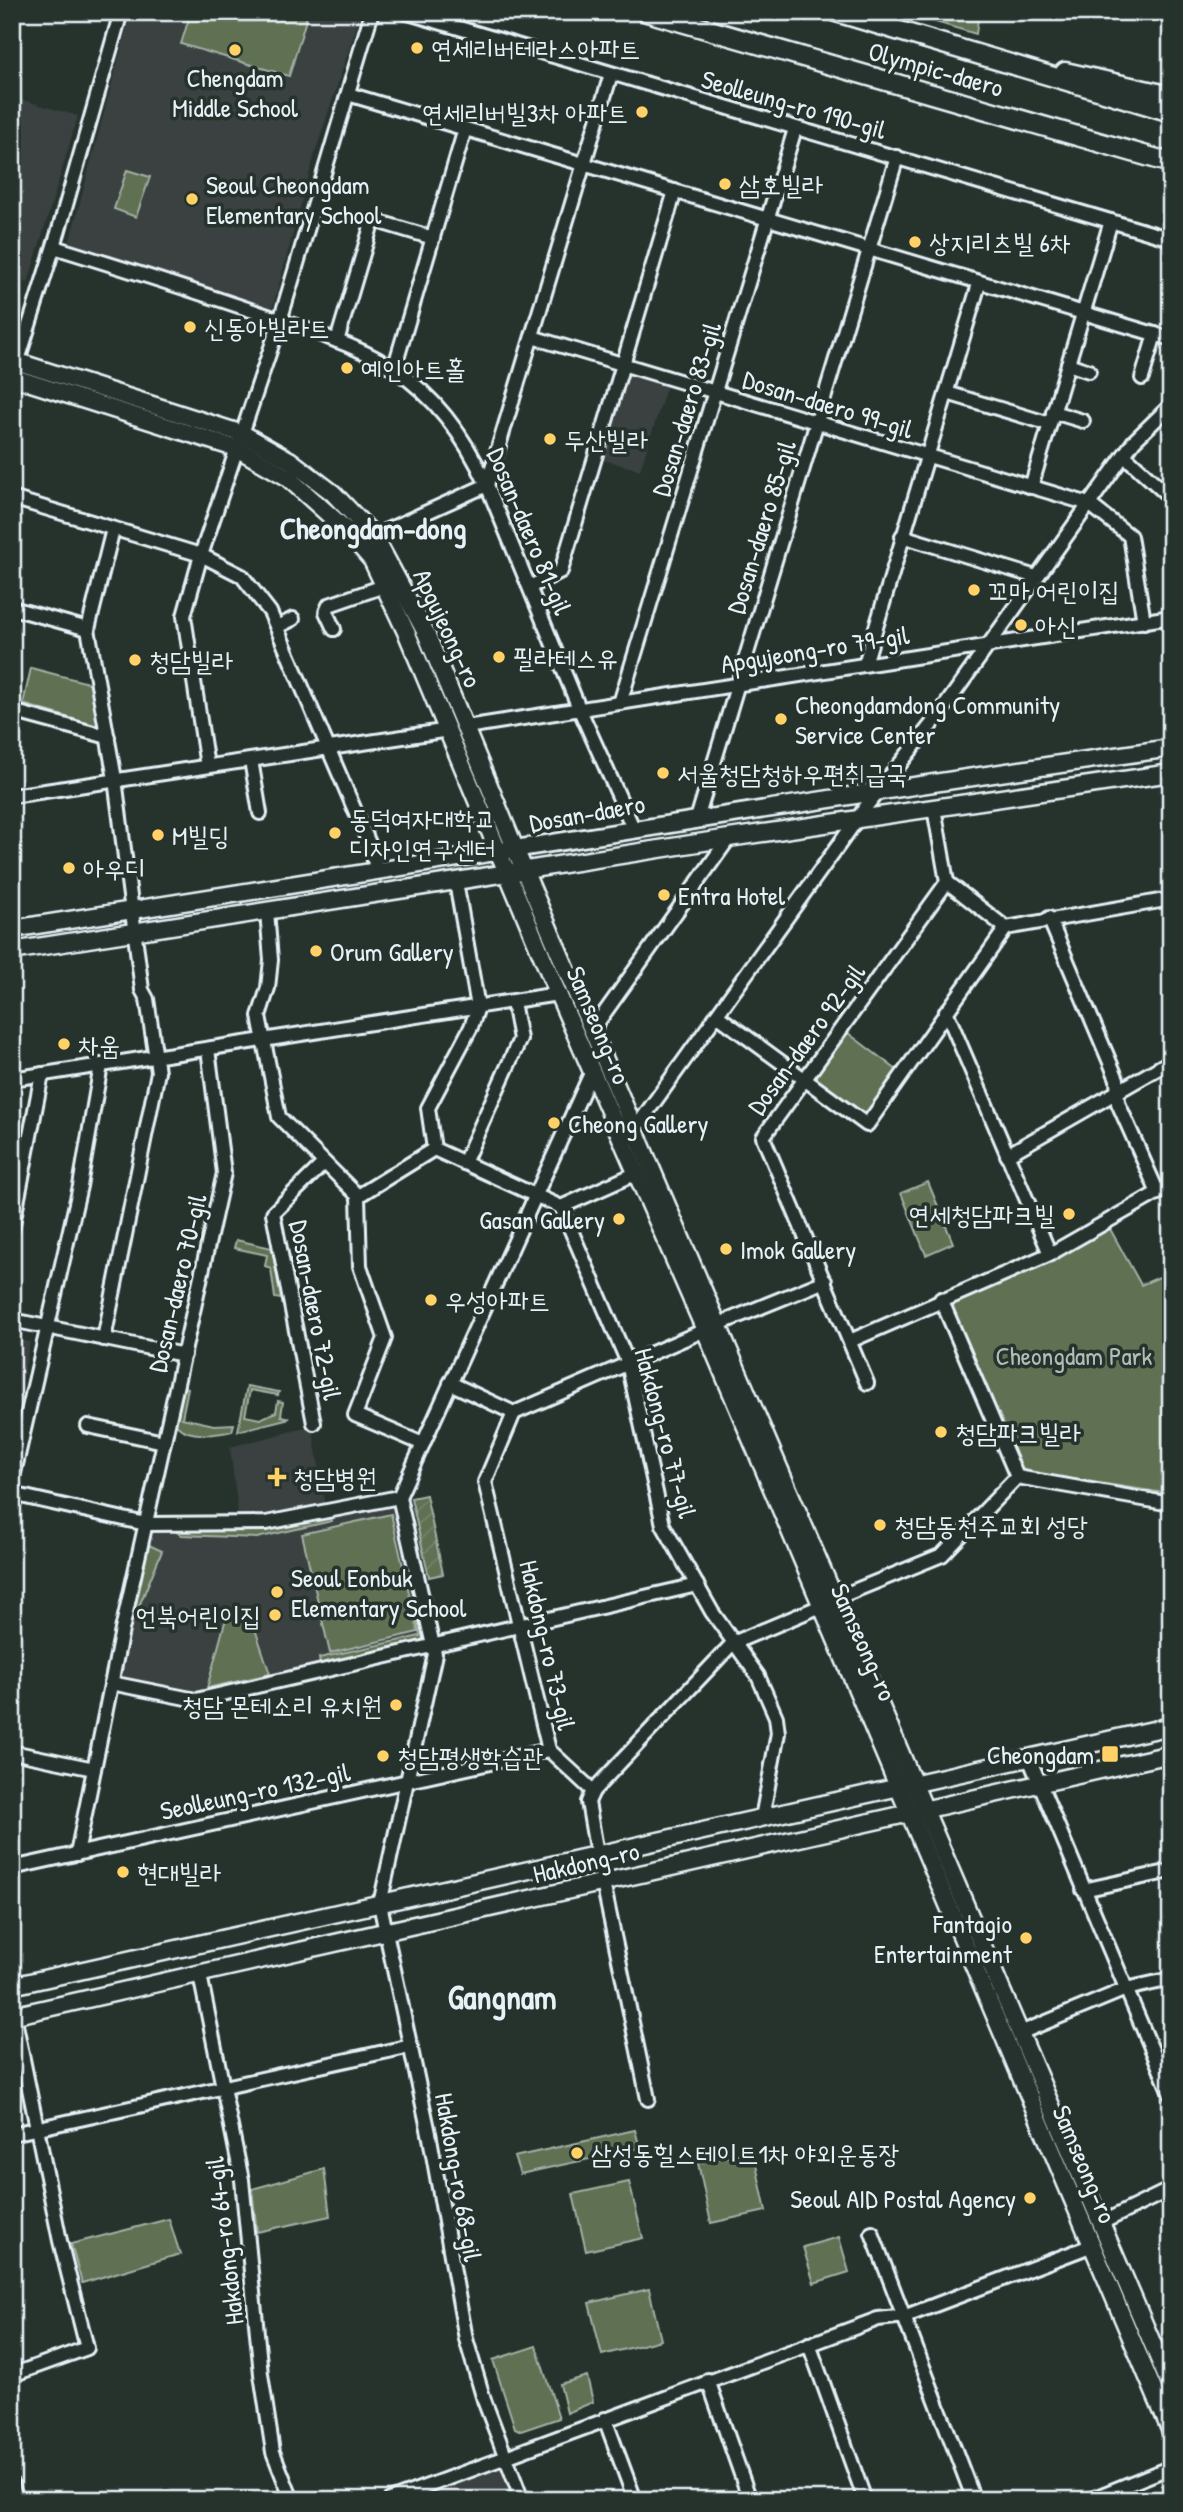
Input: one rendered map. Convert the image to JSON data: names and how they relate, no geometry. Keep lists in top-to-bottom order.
{
  "streets": {
    "highway": ["Olympic-daero"],
    "main road": [
      "Apgujeong-ro",
      "Dosan-daero",
      "Samseong-ro",
      "Hakdong-ro"
    ],
    "street": [
      "Seolleung-ro 190-gil",
      "Dosan-daero 99-gil",
      "Dosan-daero 83-gil",
      "Dosan-daero 85-gil",
      "Dosan-daero 81-gil",
      "Apgujeong-ro 79-gil",
      "Dosan-daero 92-gil",
      "Dosan-daero 70-gil",
      "Dosan-daero 72-gil",
      "Hakdong-ro 77-gil",
      "Hakdong-ro 73-gil",
      "Seolleung-ro 132-gil",
      "Hakdong-ro 68-gil",
      "Hakdong-ro 64-gil"
    ]
  },
  "crossings": [
    ["Seolleung-ro 190-gil", "Dosan-daero 83-gil"],
    ["Seolleung-ro 190-gil", "Dosan-daero 85-gil"],
    ["Dosan-daero 99-gil", "Dosan-daero 83-gil"],
    ["Dosan-daero 99-gil", "Dosan-daero 85-gil"],
    ["Dosan-daero 99-gil", "Apgujeong-ro 79-gil"],
    ["Dosan-daero 83-gil", "Apgujeong-ro 79-gil"],
    ["Dosan-daero 85-gil", "Apgujeong-ro 79-gil"],
    ["Dosan-daero 85-gil", "Dosan-daero"],
    ["Dosan-daero 81-gil", "Apgujeong-ro 79-gil"],
    ["Dosan-daero 81-gil", "Dosan-daero"],
    ["Apgujeong-ro", "Apgujeong-ro 79-gil"],
    ["Apgujeong-ro", "Dosan-daero"],
    ["Apgujeong-ro", "Samseong-ro"],
    ["Dosan-daero", "Samseong-ro"],
    ["Samseong-ro", "Hakdong-ro"],
    ["Dosan-daero 70-gil", "Seolleung-ro 132-gil"],
    ["Hakdong-ro 77-gil", "Hakdong-ro"],
    ["Hakdong-ro 73-gil", "Seolleung-ro 132-gil"],
    ["Hakdong-ro", "Hakdong-ro 68-gil"],
    ["Hakdong-ro", "Hakdong-ro 64-gil"]
  ],
  "districts": ["Cheongdam-dong", "Gangnam"],
  "parks": ["Cheongdam Park"],
  "places": {
    "other": [
      "연세리버테라스아파트",
      "Chengdam Middle School",
      "연세리버빌3차 아파트",
      "삼호빌라",
      "Seoul Cheongdam Elementary School",
      "상지리츠빌 6차",
      "신동아빌라트",
      "예인아트홀",
      "두산빌라",
      "꼬마 어린이집",
      "아신",
      "필라테스유",
      "청담빌라",
      "Cheongdamdong Community Service Center",
      "서울청담청하우편취급국",
      "동덕여자대학교 디자인연구센터",
      "M빌딩",
      "아우디",
      "Entra Hotel",
      "Orum Gallery",
      "차움",
      "Cheong Gallery",
      "연세청담파크빌",
      "Gasan Gallery",
      "Imok Gallery",
      "우성아파트",
      "청담파크빌라",
      "청담동천주교회 성당",
      "Seoul Eonbuk Elementary School",
      "언북어린이집",
      "청담 몬테소리 유치원",
      "청담평생학습관",
      "현대빌라",
      "Fantagio Entertainment",
      "삼성동힐스테이트1차 야외운동장",
      "Seoul AID Postal Agency"
    ],
    "health": ["청담병원"],
    "transit": ["Cheongdam"]
  }
}
